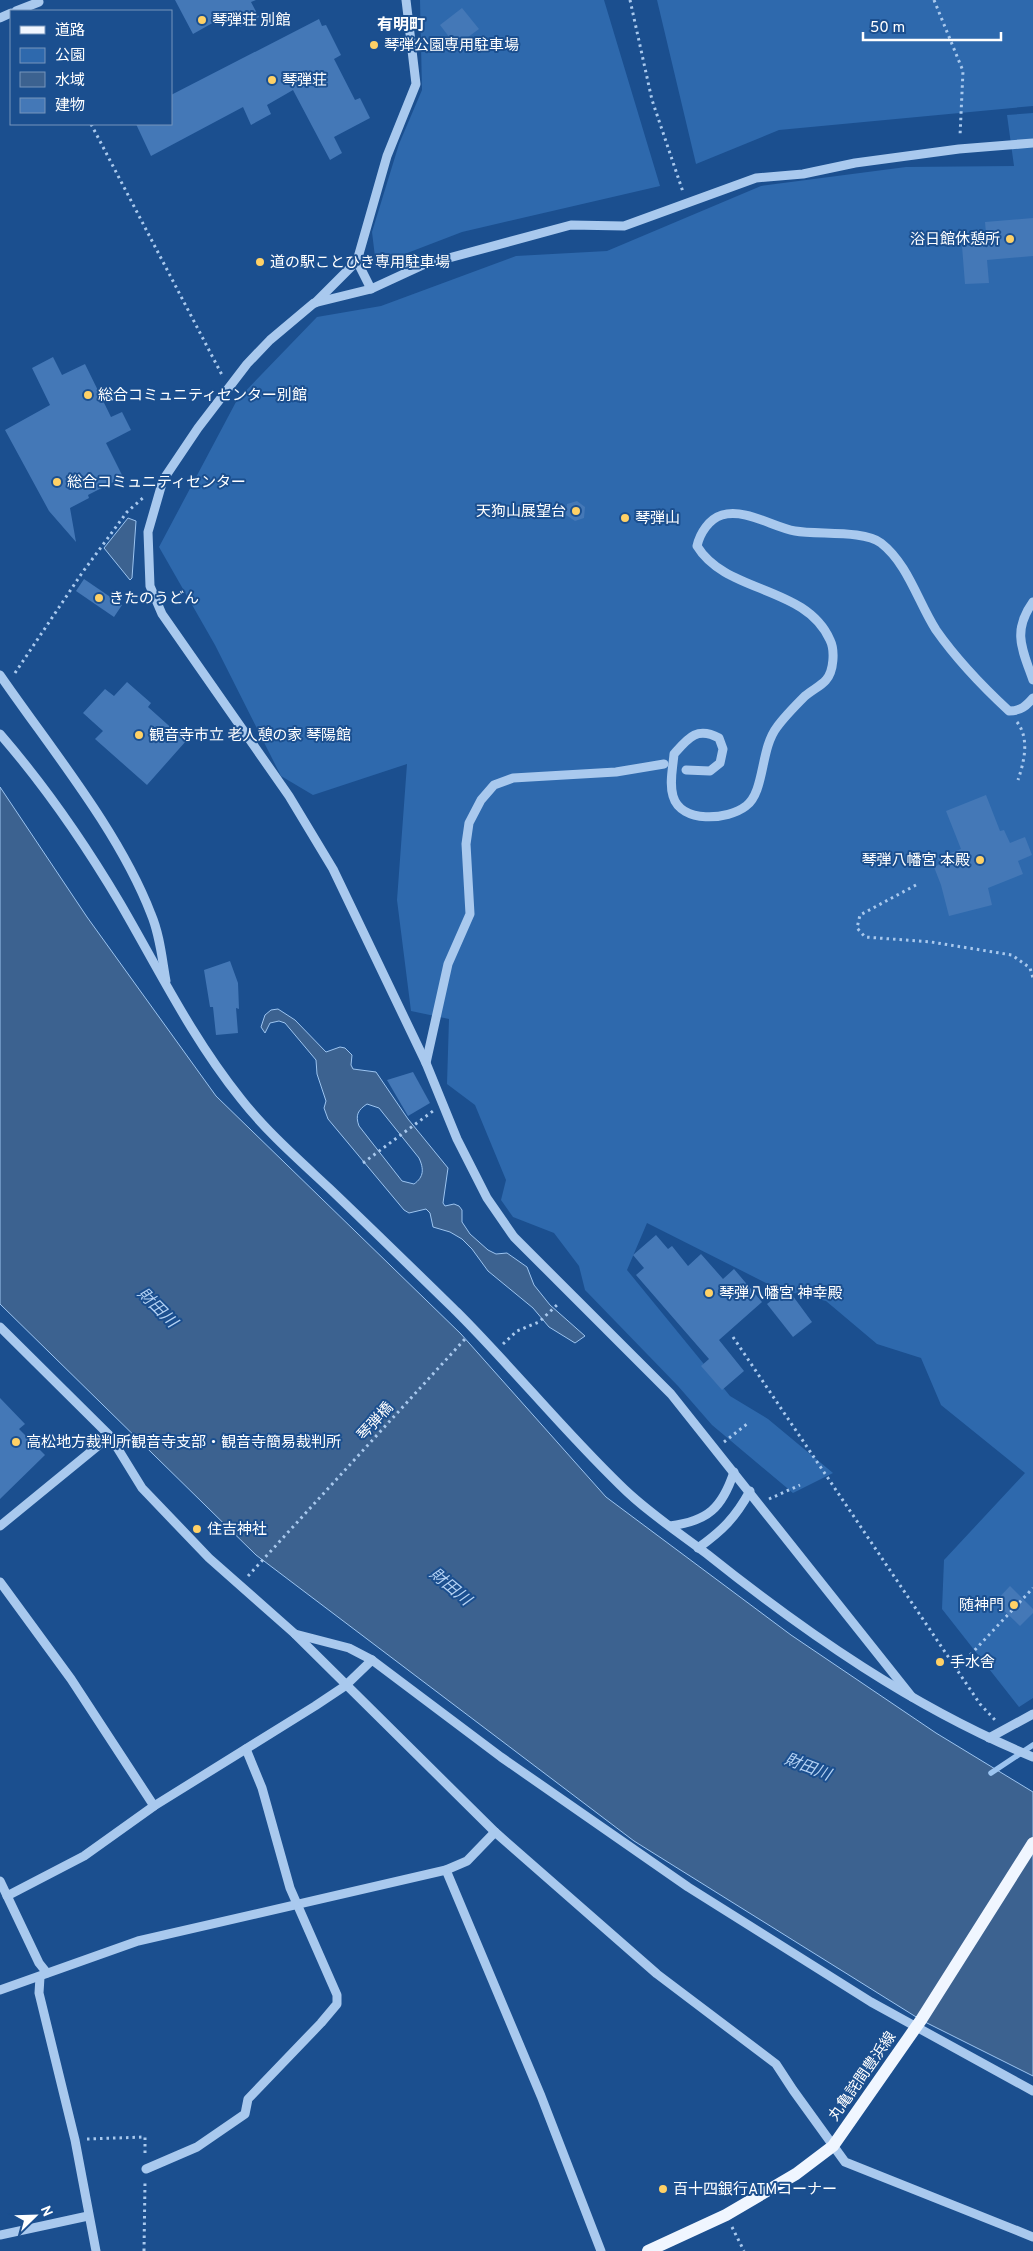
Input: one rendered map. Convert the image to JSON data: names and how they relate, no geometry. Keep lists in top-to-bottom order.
{
  "streets": {
    "main road": ["丸亀詫間豊浜線"],
    "path": ["琴弾橋"]
  },
  "districts": ["有明町"],
  "water": ["財田川"],
  "places": [
    "琴弾荘 別館",
    "琴弾公園専用駐車場",
    "琴弾荘",
    "浴日館休憩所",
    "道の駅ことひき専用駐車場",
    "総合コミュニティセンター別館",
    "総合コミュニティセンター",
    "天狗山展望台",
    "琴弾山",
    "きたのうどん",
    "観音寺市立 老人憩の家 琴陽館",
    "琴弾八幡宮 本殿",
    "琴弾八幡宮 神幸殿",
    "高松地方裁判所観音寺支部・観音寺簡易裁判所",
    "住吉神社",
    "随神門",
    "手水舎",
    "百十四銀行ATMコーナー"
  ],
  "legend": [
    "道路",
    "公園",
    "水域",
    "建物"
  ],
  "scale_bar": "50 m",
  "north": "top right"
}
